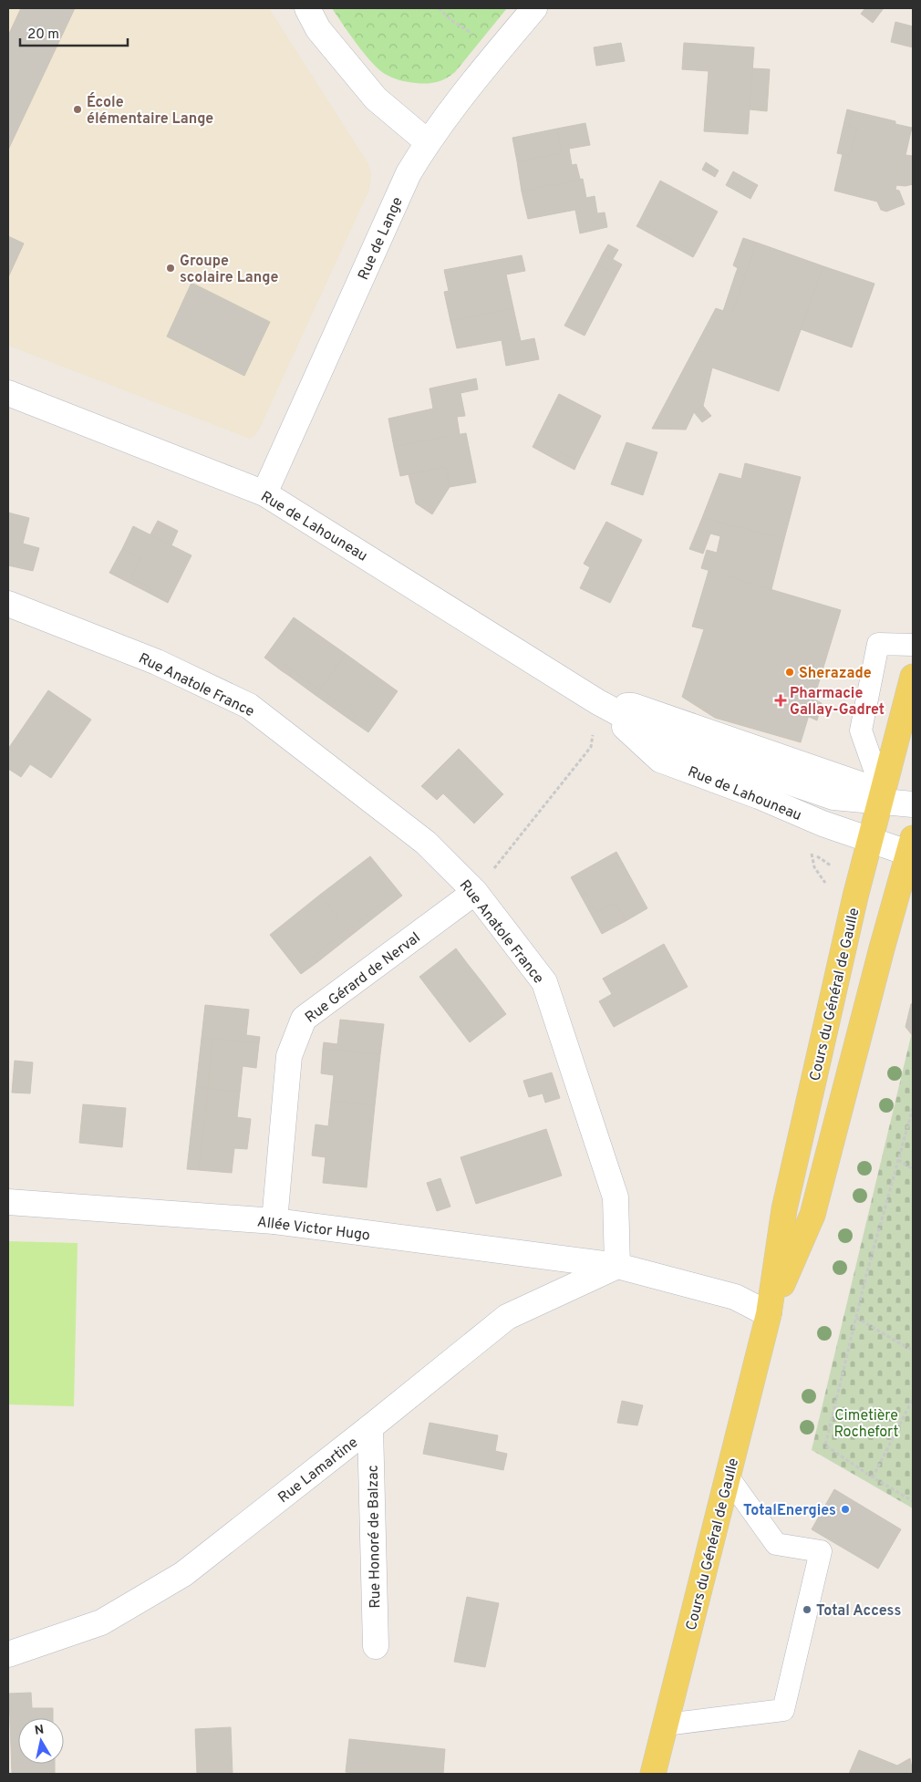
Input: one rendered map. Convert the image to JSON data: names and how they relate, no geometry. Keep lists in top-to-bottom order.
{
  "streets": {
    "main road": ["Cours du Général de Gaulle"],
    "street": [
      "Rue de Lange",
      "Rue de Lahouneau",
      "Rue Anatole France",
      "Rue Gérard de Nerval",
      "Allée Victor Hugo",
      "Rue Lamartine",
      "Rue Honoré de Balzac"
    ]
  },
  "crossings": [
    ["Rue de Lange", "Rue de Lahouneau"],
    ["Rue de Lahouneau", "Cours du Général de Gaulle"],
    ["Rue Anatole France", "Rue Gérard de Nerval"],
    ["Rue Anatole France", "Allée Victor Hugo"],
    ["Rue Anatole France", "Rue Lamartine"],
    ["Rue Gérard de Nerval", "Allée Victor Hugo"],
    ["Allée Victor Hugo", "Rue Lamartine"],
    ["Rue Lamartine", "Rue Honoré de Balzac"]
  ],
  "parks": ["Cimetière Rochefort"],
  "places": {
    "other": [
      "École élémentaire Lange",
      "Groupe scolaire Lange",
      "Sherazade",
      "TotalEnergies",
      "Total Access"
    ],
    "health": ["Pharmacie Gallay-Gadret"]
  },
  "scale_bar": "20 m",
  "north": "top"
}
